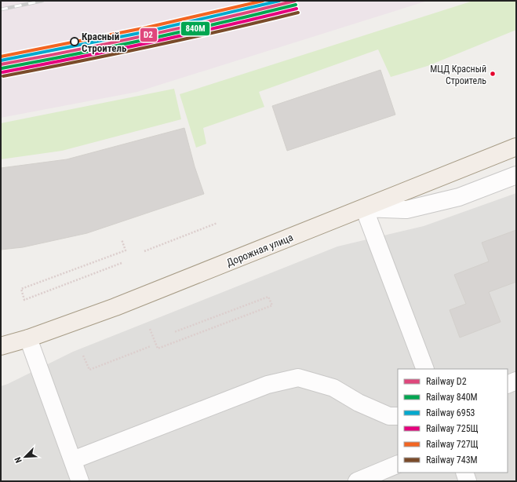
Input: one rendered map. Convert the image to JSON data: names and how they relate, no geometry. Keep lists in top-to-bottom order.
{
  "streets": {
    "main road": ["Дорожная улица"]
  },
  "places": ["Красный Строитель", "МЦД Красный Строитель"],
  "lines": [
    "rail line D2",
    "rail line 6953",
    "rail line 727Щ",
    "rail line 840М",
    "rail line 725Щ",
    "rail line 743М"
  ],
  "legend": [
    "Railway D2",
    "Railway 840М",
    "Railway 6953",
    "Railway 725Щ",
    "Railway 727Щ",
    "Railway 743М"
  ],
  "north": "bottom left"
}
